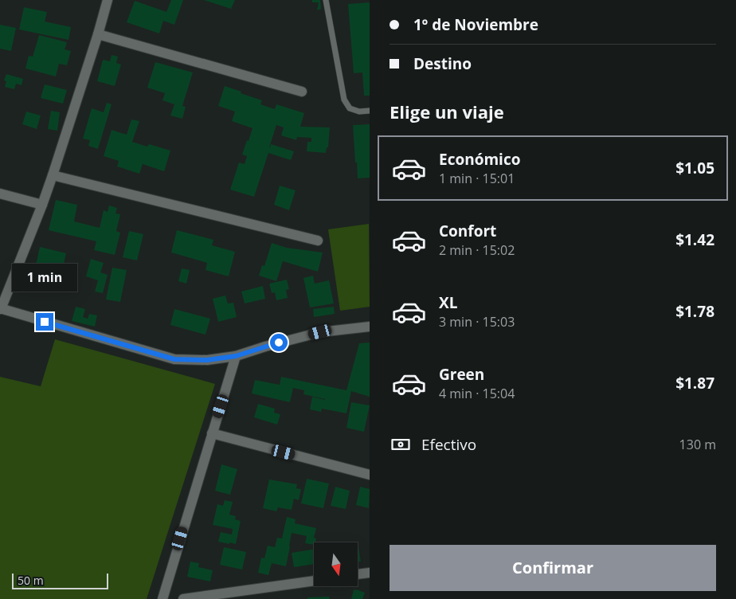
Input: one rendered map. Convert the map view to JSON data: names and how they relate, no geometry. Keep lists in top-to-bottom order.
{
  "scale_bar": "50 m",
  "north": "bottom",
  "page": {
    "banner": ["1º de Noviembre", "Destino"],
    "heading": "Elige un viaje",
    "list": [
      {
        "name": "Económico",
        "note": "1 min · 15:01",
        "value": "$1.05"
      },
      {
        "name": "Confort",
        "note": "2 min · 15:02",
        "value": "$1.42"
      },
      {
        "name": "XL",
        "note": "3 min · 15:03",
        "value": "$1.78"
      },
      {
        "name": "Green",
        "note": "4 min · 15:04",
        "value": "$1.87"
      }
    ],
    "bubble": "1 min",
    "pay": ["Efectivo", "130 m"],
    "buttons": "Confirmar",
    "scale": "50 m"
  }
}
